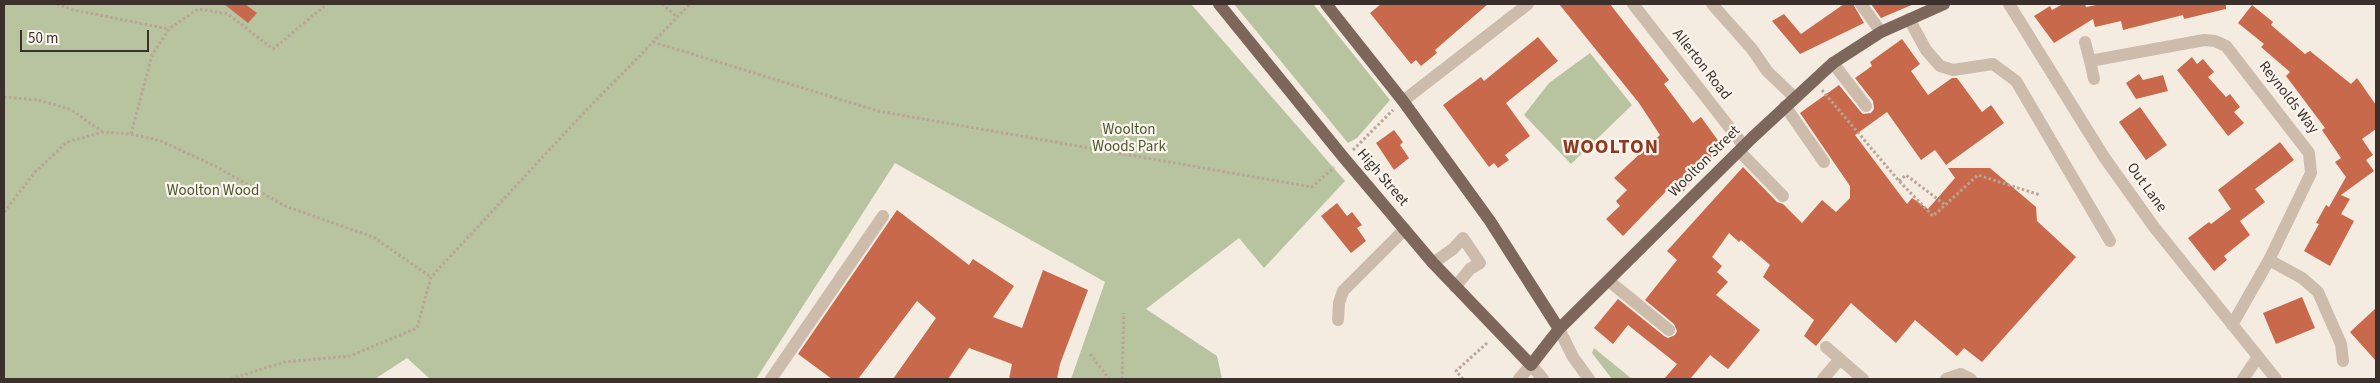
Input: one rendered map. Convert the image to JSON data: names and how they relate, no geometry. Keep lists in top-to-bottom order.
{
  "streets": {
    "main road": ["Woolton Street", "High Street"],
    "street": ["Allerton Road", "Reynolds Way", "Out Lane"]
  },
  "crossings": [
    ["Allerton Road", "Woolton Street"],
    ["Reynolds Way", "Out Lane"],
    ["Woolton Street", "High Street"]
  ],
  "districts": ["WOOLTON"],
  "parks": ["Woolton Woods Park", "Woolton Wood"],
  "scale_bar": "50 m"
}
